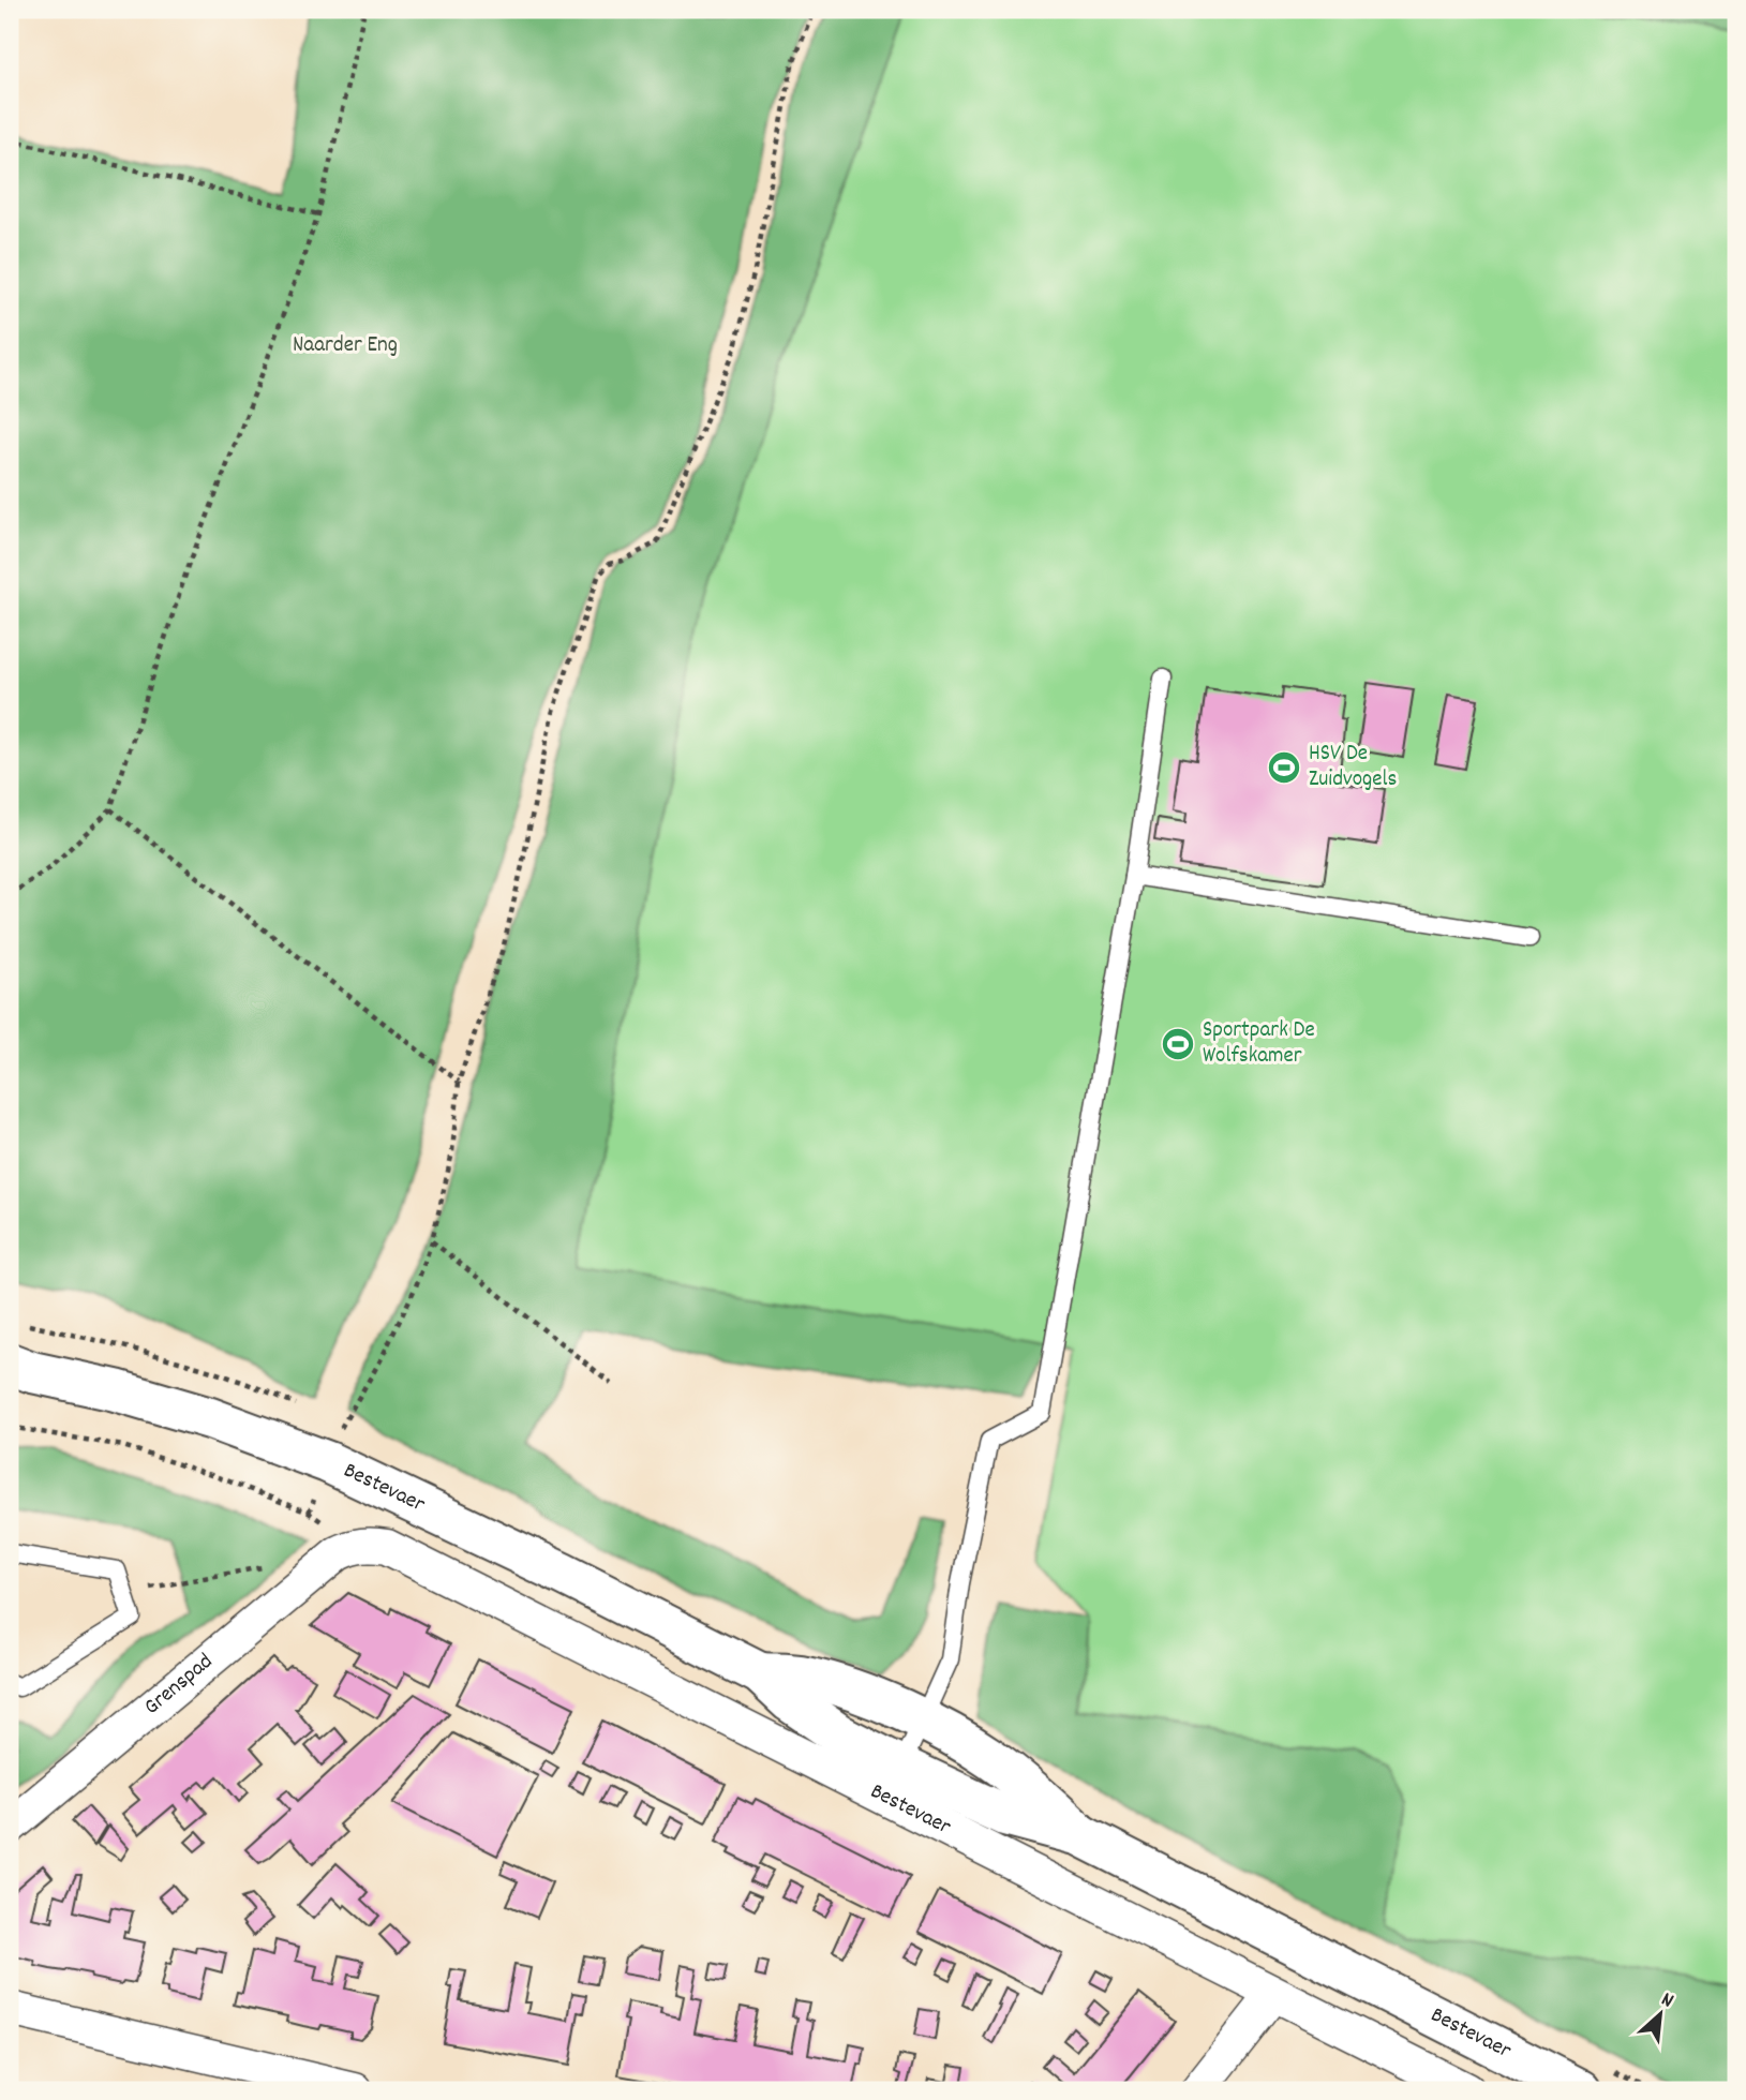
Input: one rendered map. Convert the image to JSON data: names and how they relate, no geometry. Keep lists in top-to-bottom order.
{
  "streets": {
    "main road": ["Bestevaer"],
    "street": ["Grenspad"]
  },
  "crossings": [
    ["Bestevaer", "Grenspad"]
  ],
  "parks": ["Naarder Eng"],
  "places": {
    "sports": ["HSV De Zuidvogels", "Sportpark De Wolfskamer"]
  },
  "north": "top right"
}
